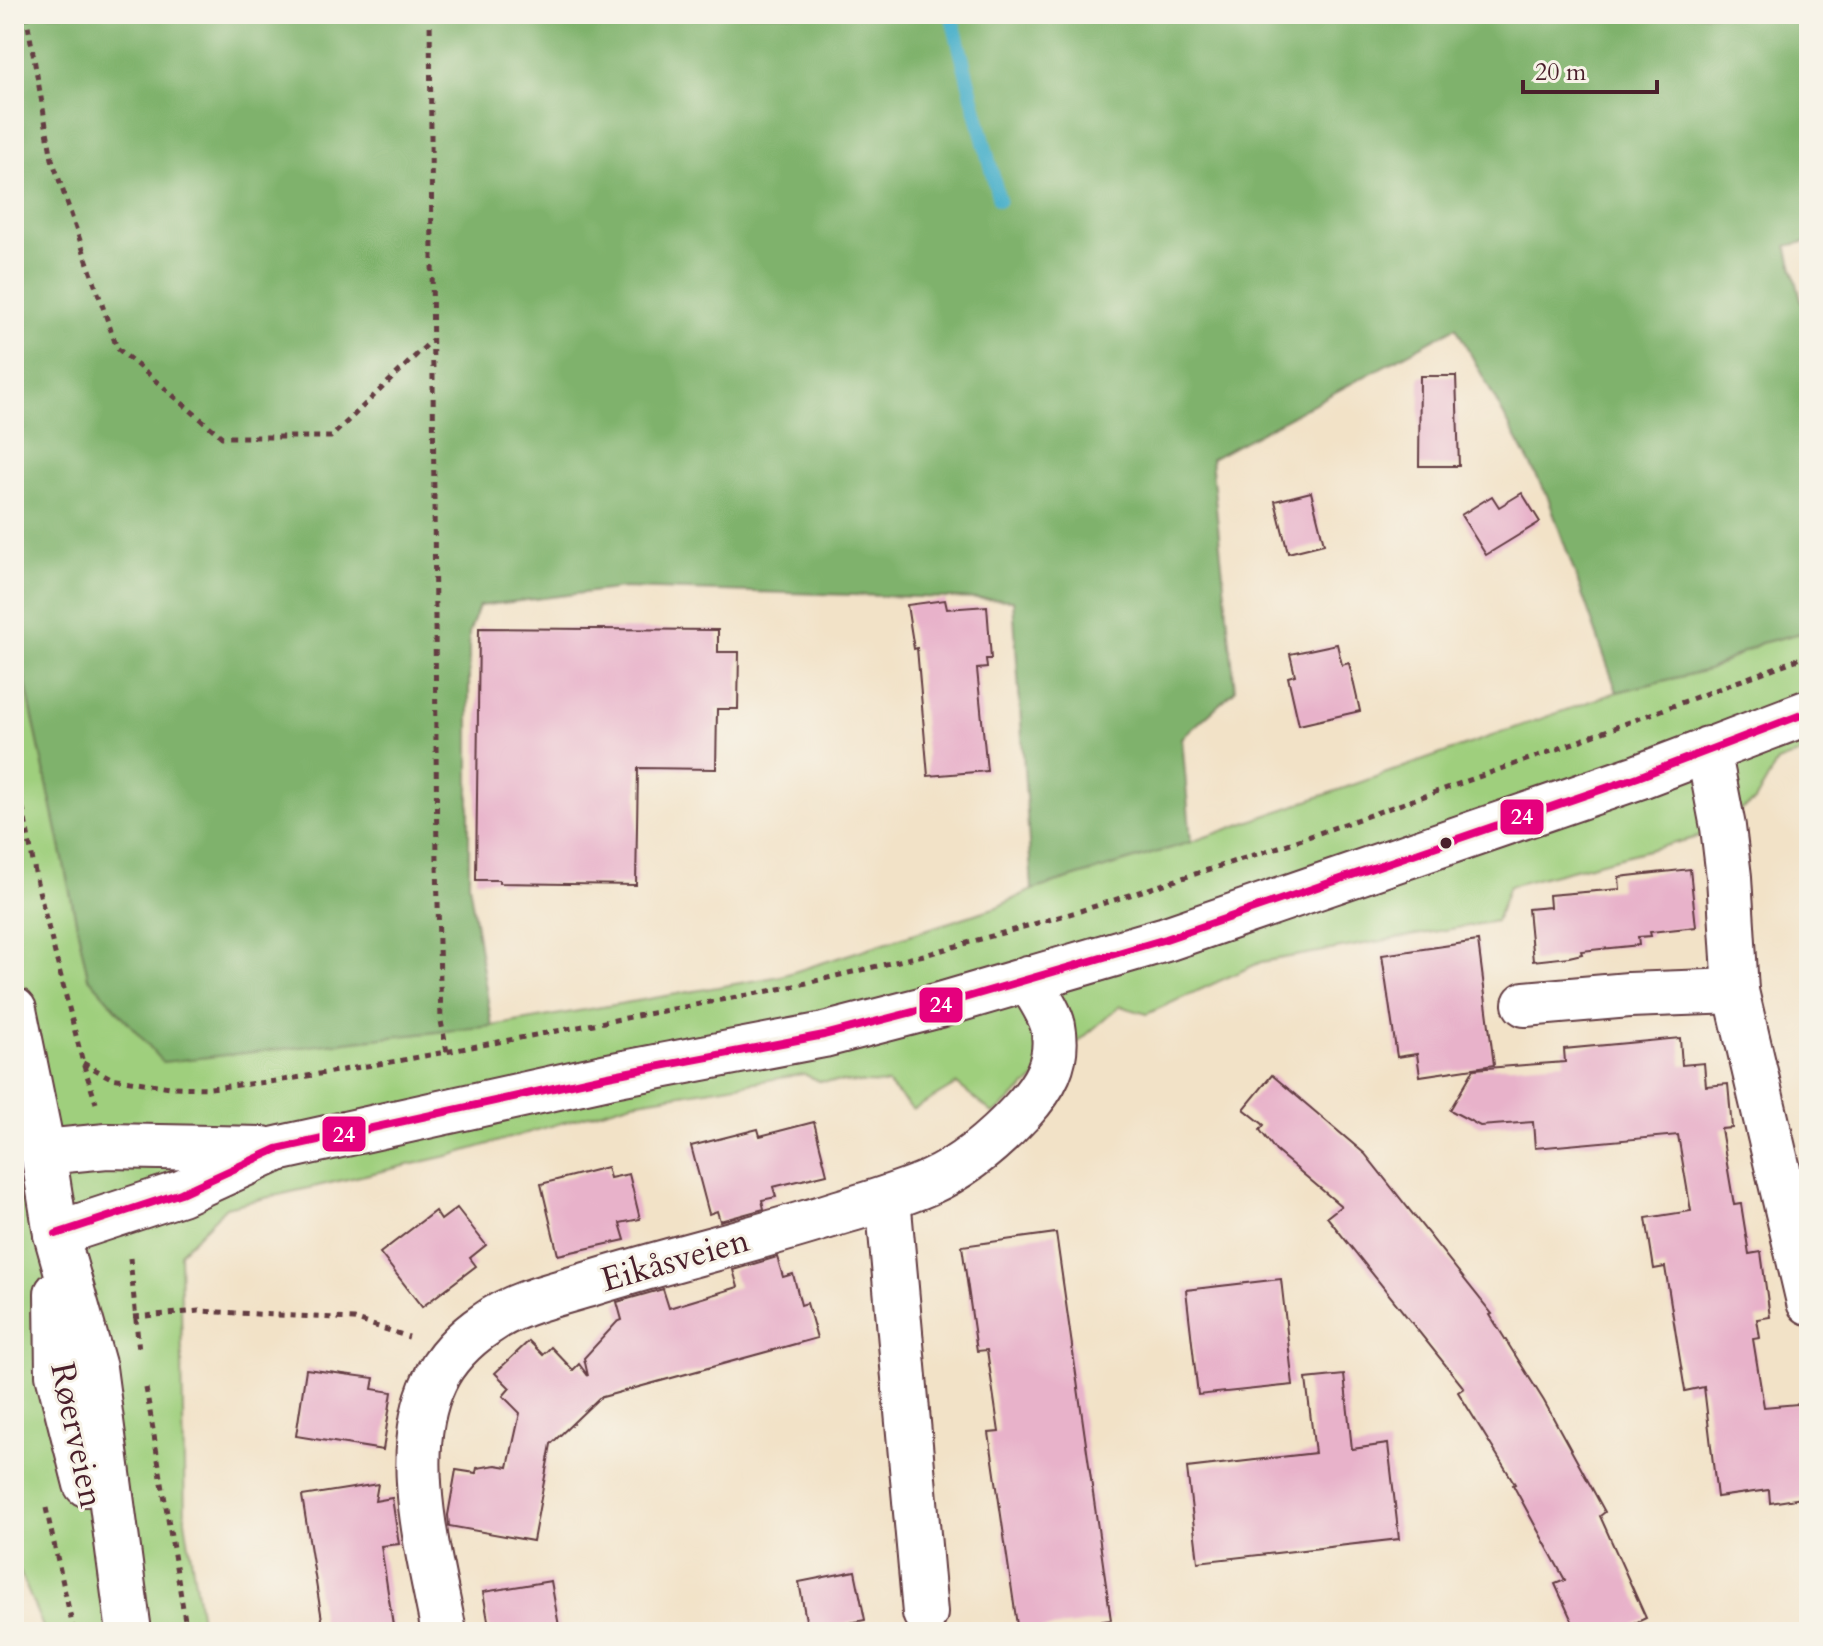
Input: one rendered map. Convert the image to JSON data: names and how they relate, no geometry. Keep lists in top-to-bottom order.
{
  "streets": {
    "main road": ["Eikåsveien", "Røerveien"]
  },
  "lines": ["transit line 24"],
  "scale_bar": "20 m"
}
